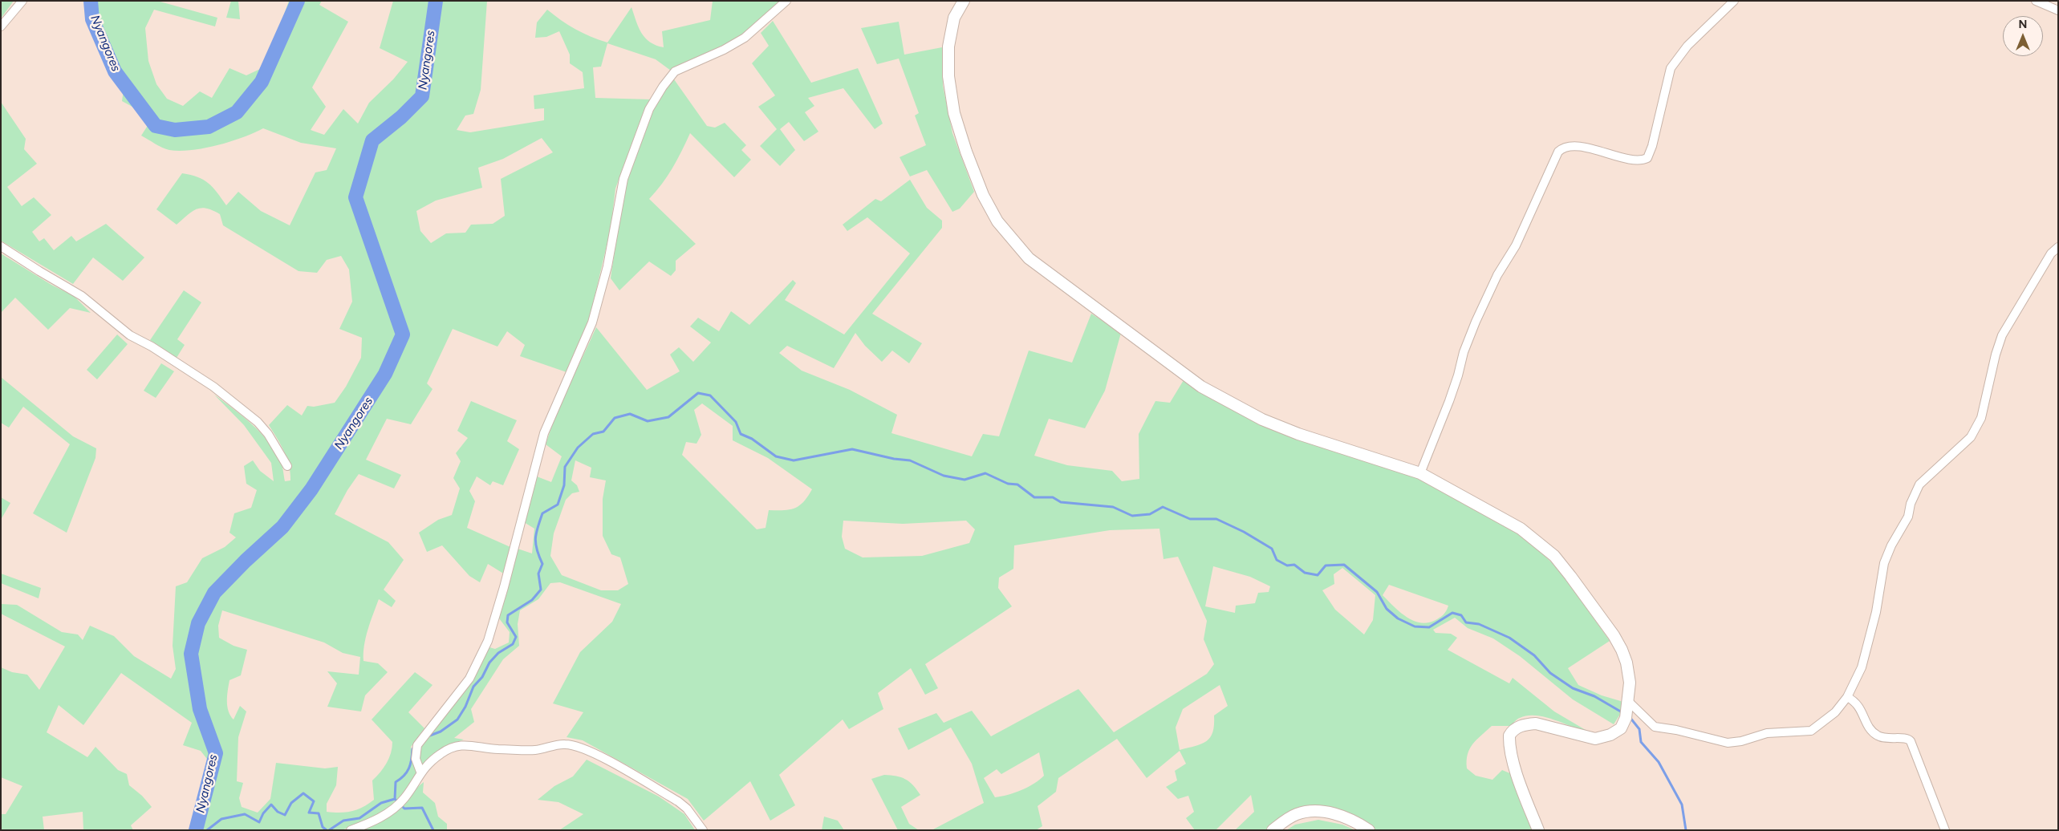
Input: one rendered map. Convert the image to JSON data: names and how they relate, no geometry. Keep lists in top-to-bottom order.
{
  "water": ["Nyangores"],
  "north": "top"
}
